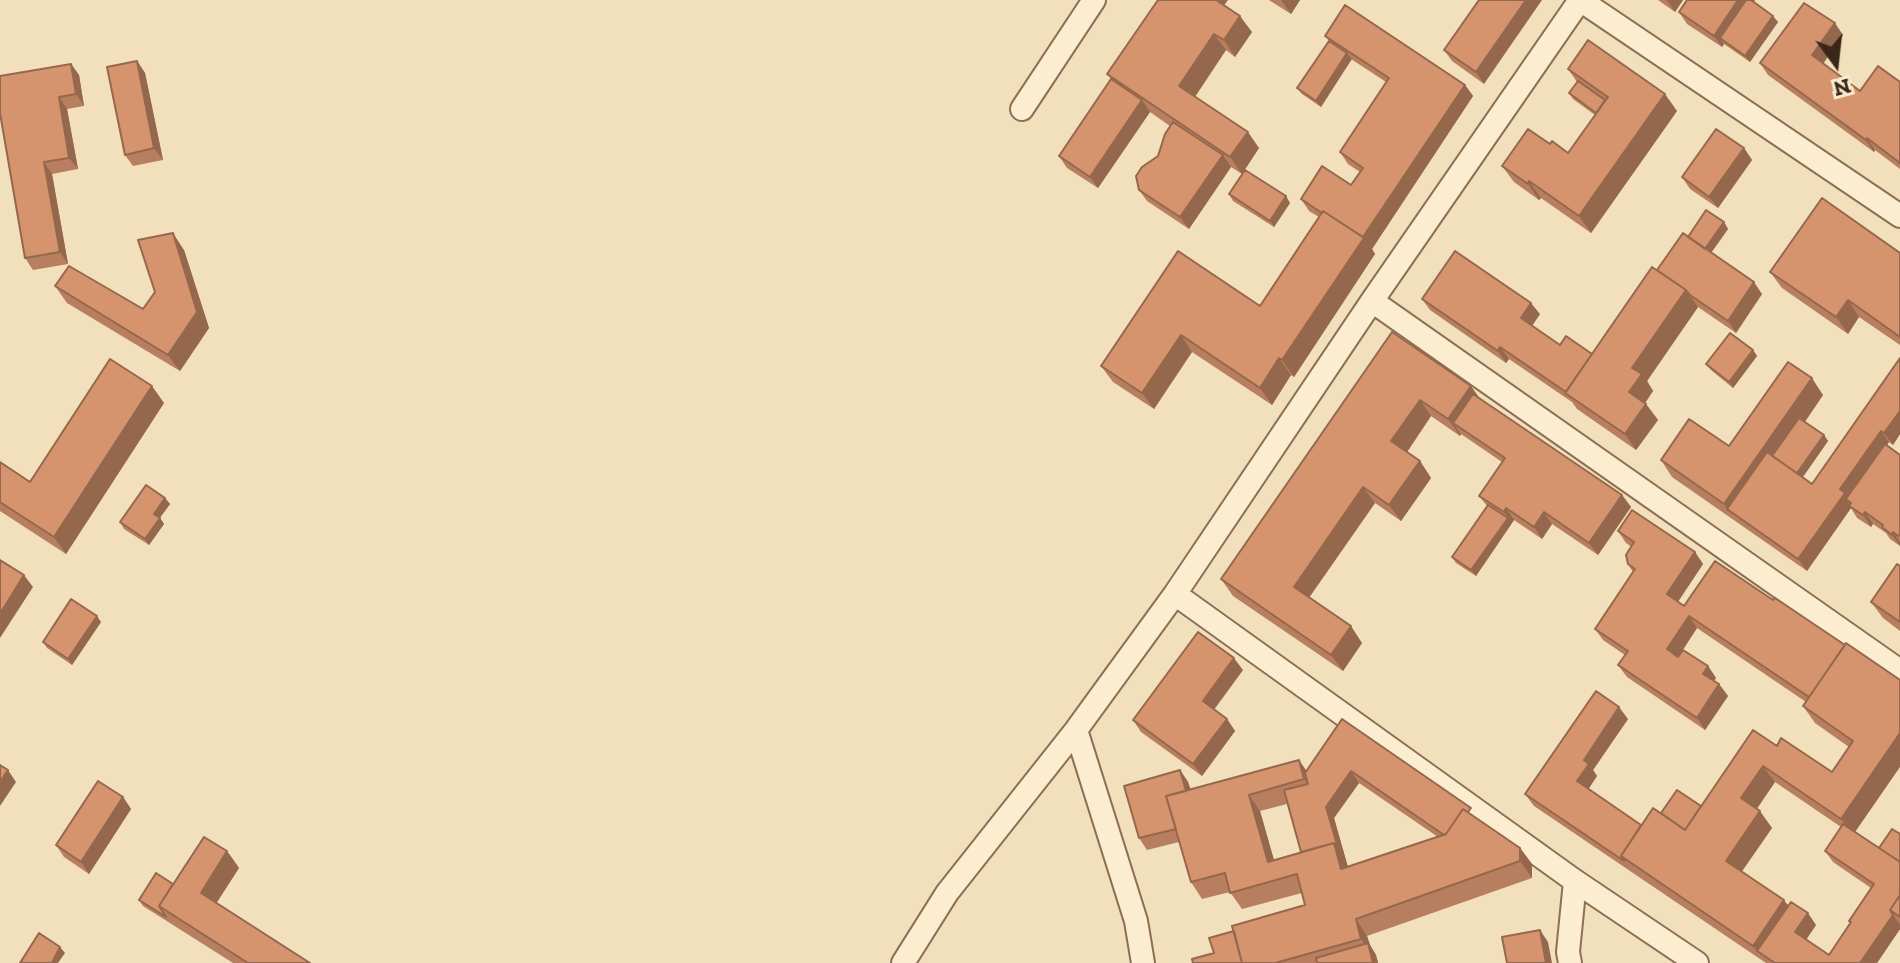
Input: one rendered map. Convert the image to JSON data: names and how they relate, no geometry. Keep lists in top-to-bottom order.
{
  "north": "bottom"
}
